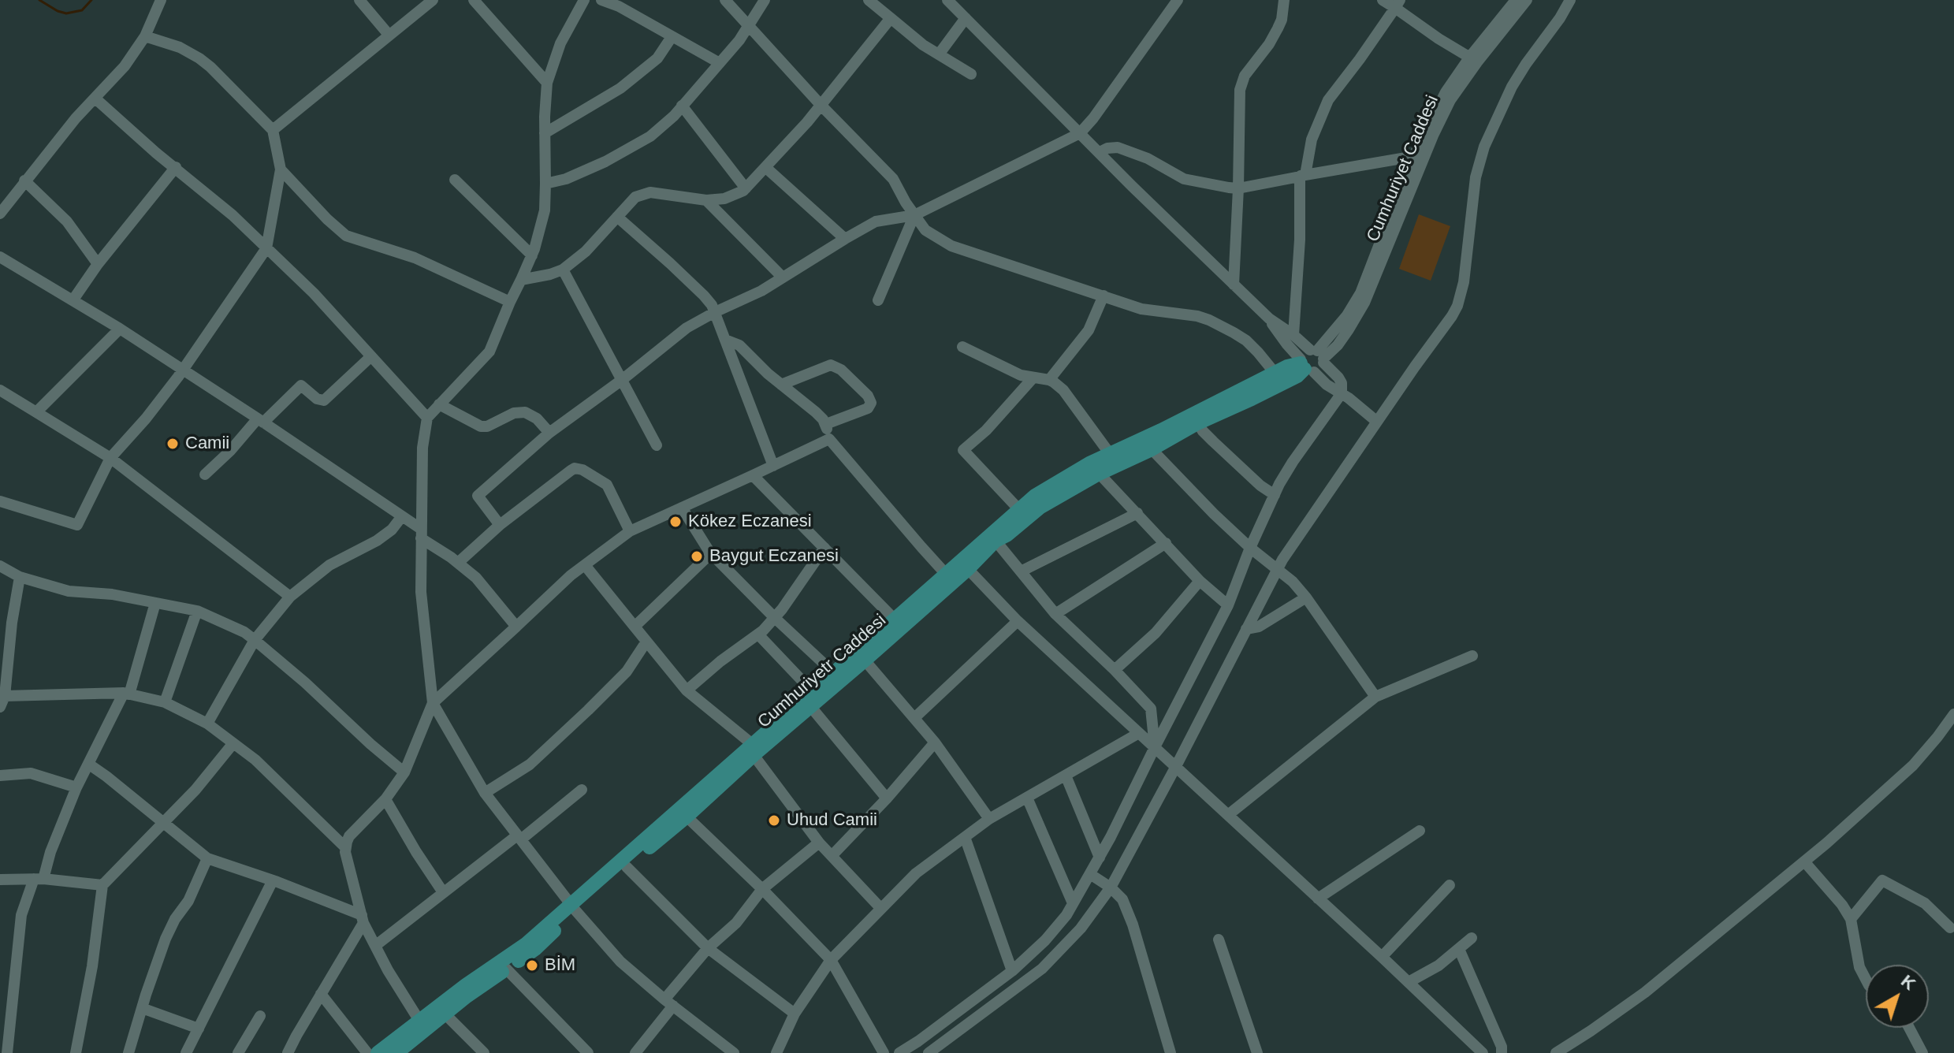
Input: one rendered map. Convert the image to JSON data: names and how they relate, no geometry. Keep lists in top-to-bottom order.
{
  "streets": {
    "main road": ["Cumhuriyetr Caddesi"],
    "street": ["Cumhuriyet Caddesi"]
  },
  "places": [
    "Camii",
    "Kökez Eczanesi",
    "Baygut Eczanesi",
    "Uhud Camii",
    "BİM"
  ],
  "north": "top right"
}
